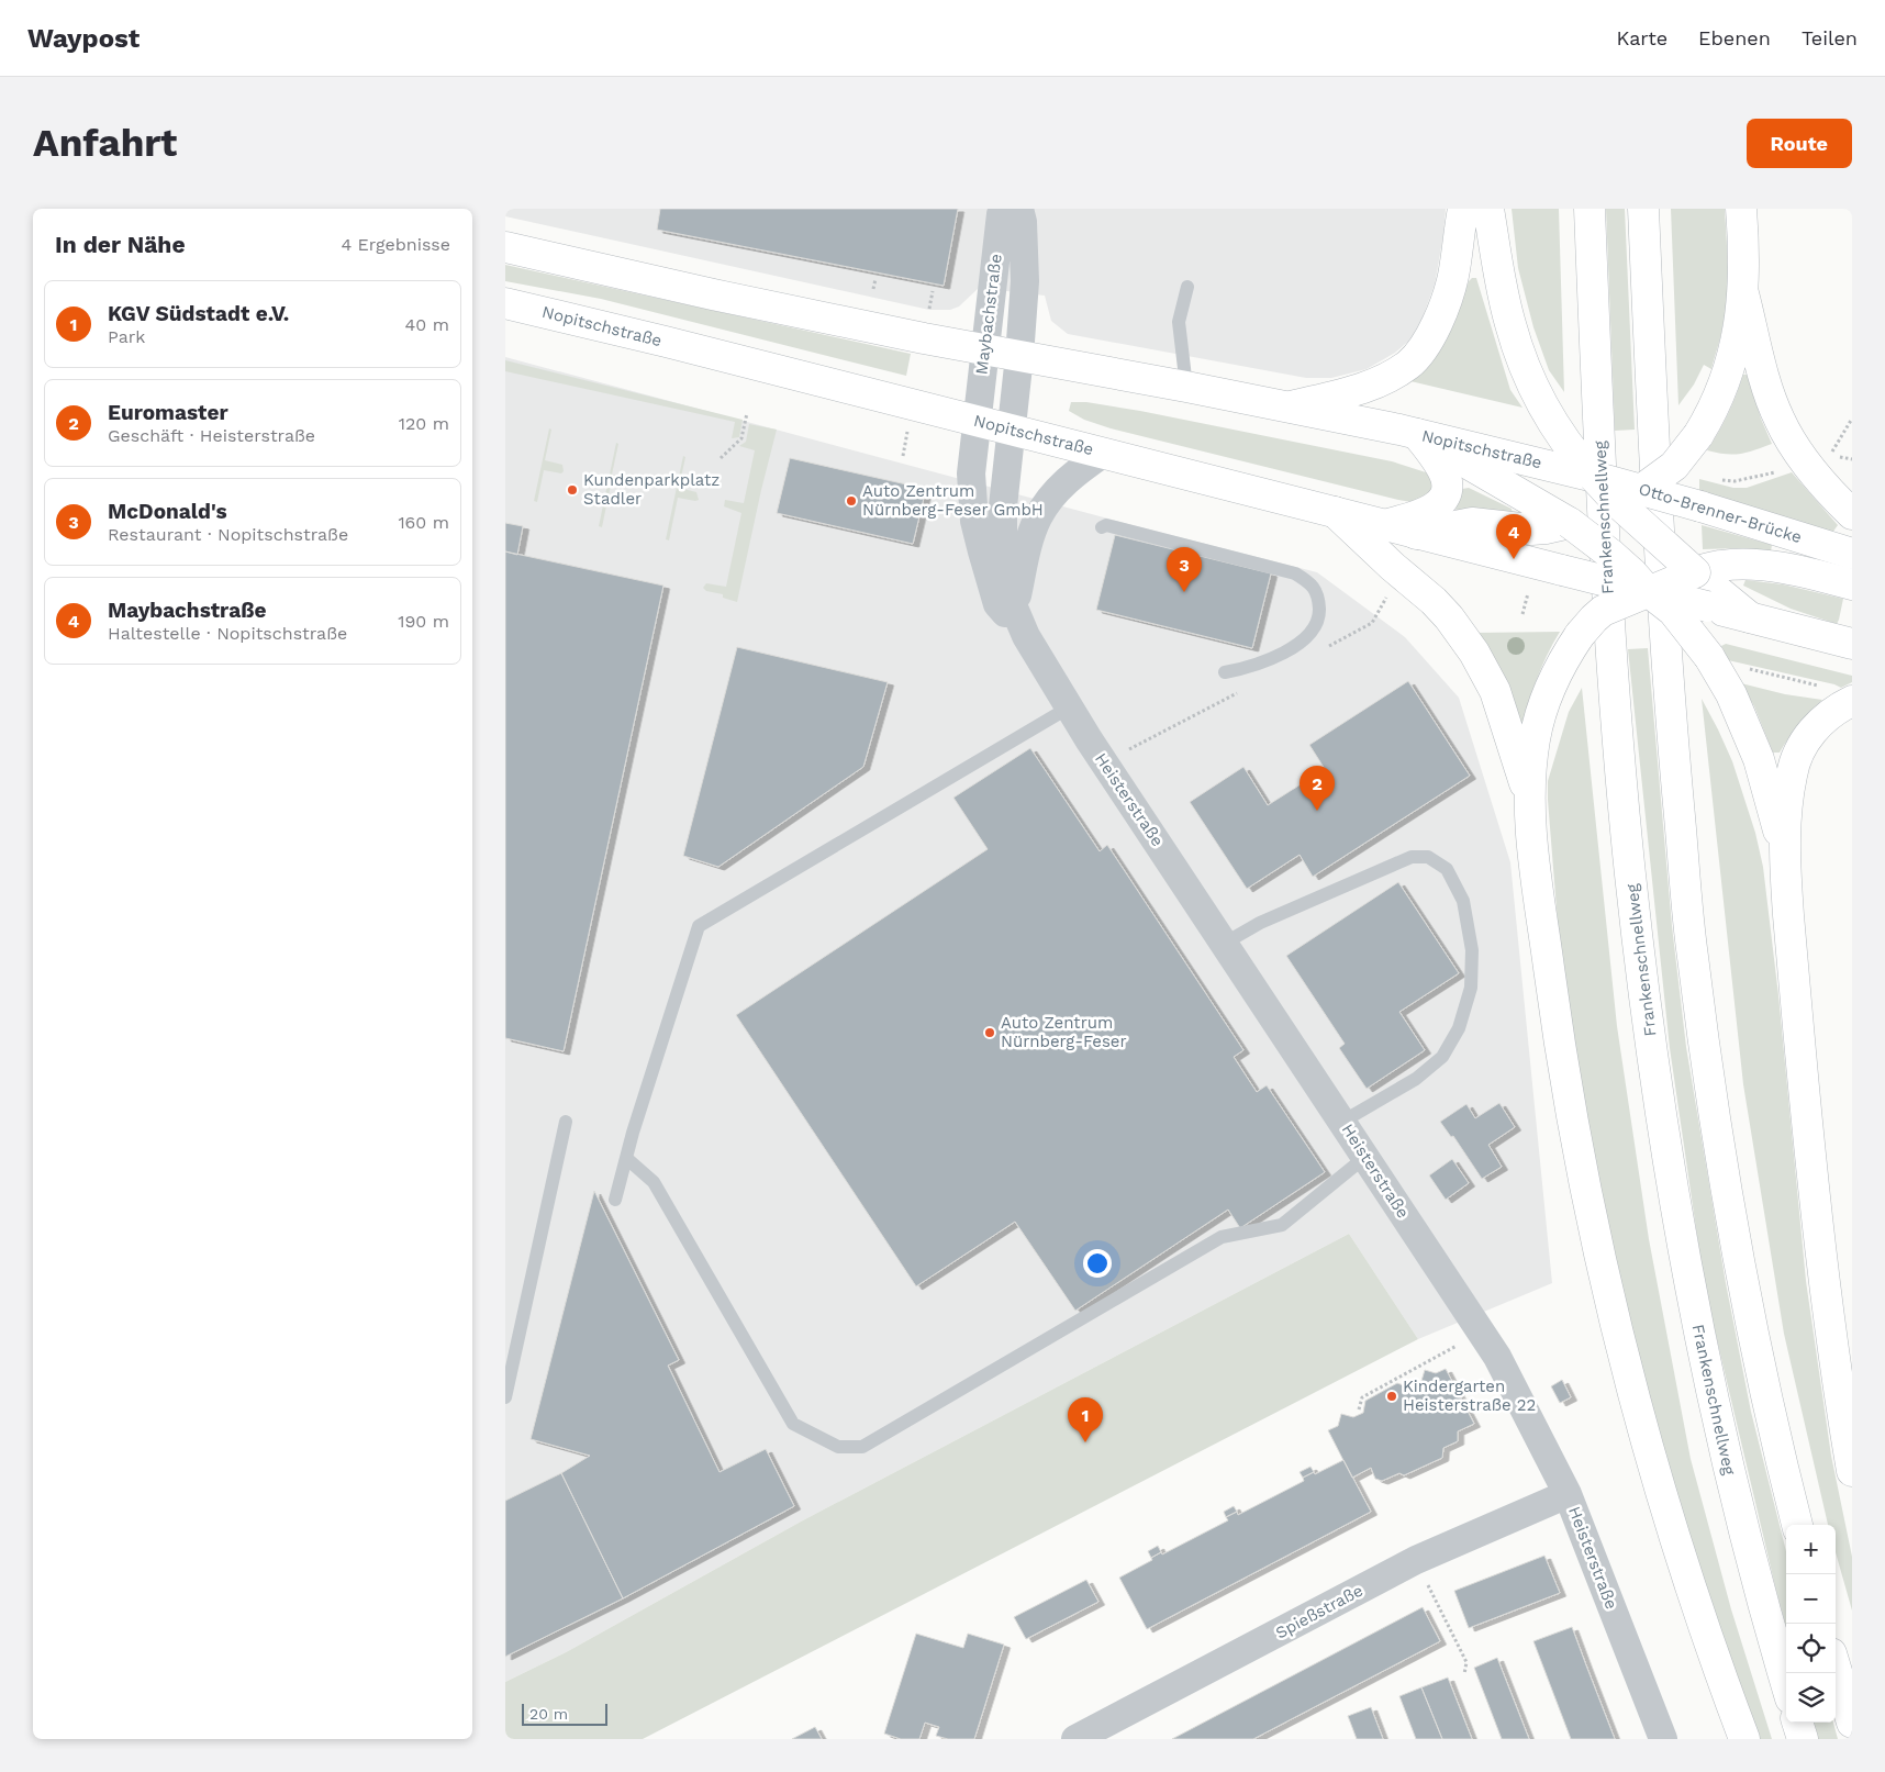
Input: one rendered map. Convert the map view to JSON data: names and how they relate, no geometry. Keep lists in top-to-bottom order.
{
  "streets": {
    "main road": ["Nopitschstraße", "Otto-Brenner-Brücke", "Frankenschnellweg"],
    "street": ["Maybachstraße", "Heisterstraße", "Spießstraße"]
  },
  "crossings": [
    ["Maybachstraße", "Nopitschstraße"],
    ["Maybachstraße", "Heisterstraße"],
    ["Nopitschstraße", "Heisterstraße"],
    ["Heisterstraße", "Spießstraße"]
  ],
  "places": [
    "Kundenparkplatz Stadler",
    "Auto Zentrum Nürnberg-Feser GmbH",
    "Auto Zentrum Nürnberg-Feser",
    "Kindergarten Heisterstraße 22"
  ],
  "scale_bar": "20 m",
  "page": {
    "header": "Waypost",
    "nav": ["Karte", "Ebenen", "Teilen"],
    "buttons": "Route",
    "title": "Anfahrt",
    "heading": ["In der Nähe", "4 Ergebnisse"],
    "list": [
      {
        "mark": "1",
        "name": "KGV Südstadt e.V.",
        "note": "Park",
        "value": "40 m"
      },
      {
        "mark": "2",
        "name": "Euromaster",
        "note": "Geschäft · Heisterstraße",
        "value": "120 m"
      },
      {
        "mark": "3",
        "name": "McDonald's",
        "note": "Restaurant · Nopitschstraße",
        "value": "160 m"
      },
      {
        "mark": "4",
        "name": "Maybachstraße",
        "note": "Haltestelle · Nopitschstraße",
        "value": "190 m"
      }
    ],
    "pins": [
      "4",
      "3",
      "2",
      "1"
    ],
    "map_buttons": ["+", "−"],
    "scale": "20 m"
  }
}
